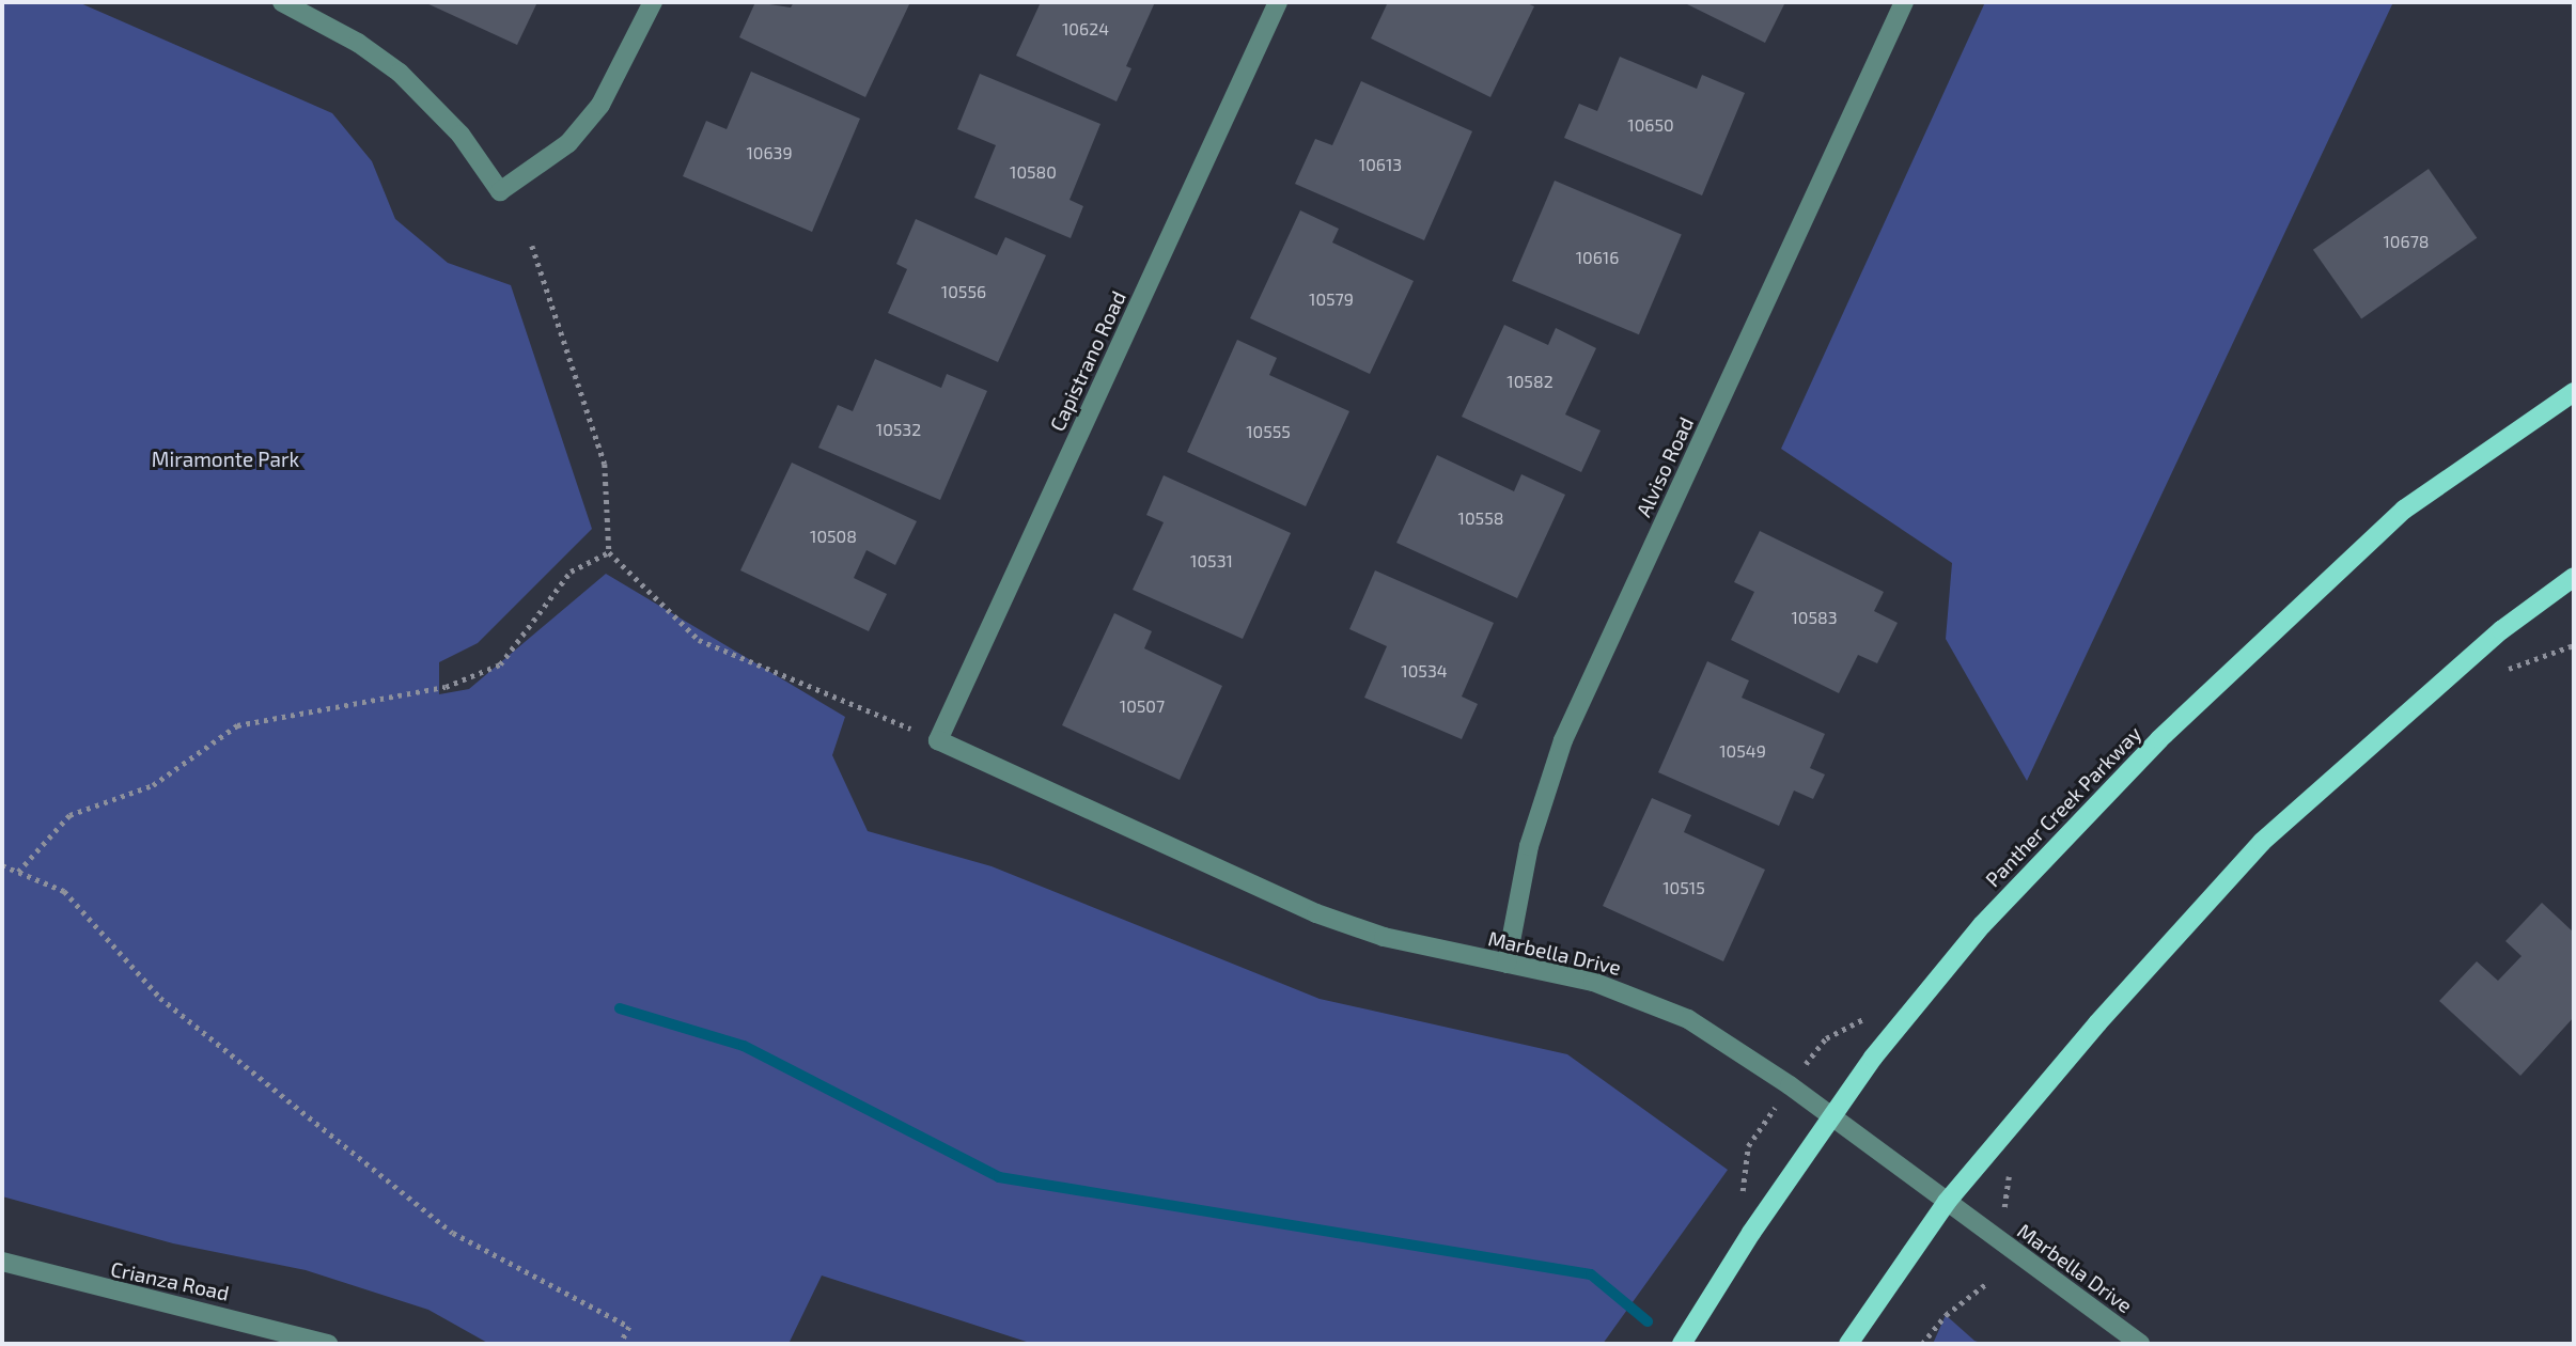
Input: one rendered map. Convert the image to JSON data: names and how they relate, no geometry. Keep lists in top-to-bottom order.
{
  "streets": {
    "main road": ["Panther Creek Parkway"],
    "street": [
      "Capistrano Road",
      "Alviso Road",
      "Marbella Drive",
      "Crianza Road"
    ]
  },
  "crossings": [
    ["Capistrano Road", "Marbella Drive"],
    ["Alviso Road", "Marbella Drive"],
    ["Panther Creek Parkway", "Marbella Drive"]
  ],
  "parks": ["Miramonte Park"],
  "house_numbers": [
    "10624",
    "10650",
    "10639",
    "10613",
    "10580",
    "10678",
    "10616",
    "10556",
    "10579",
    "10582",
    "10532",
    "10555",
    "10558",
    "10508",
    "10531",
    "10583",
    "10534",
    "10507",
    "10549",
    "10515"
  ]
}
